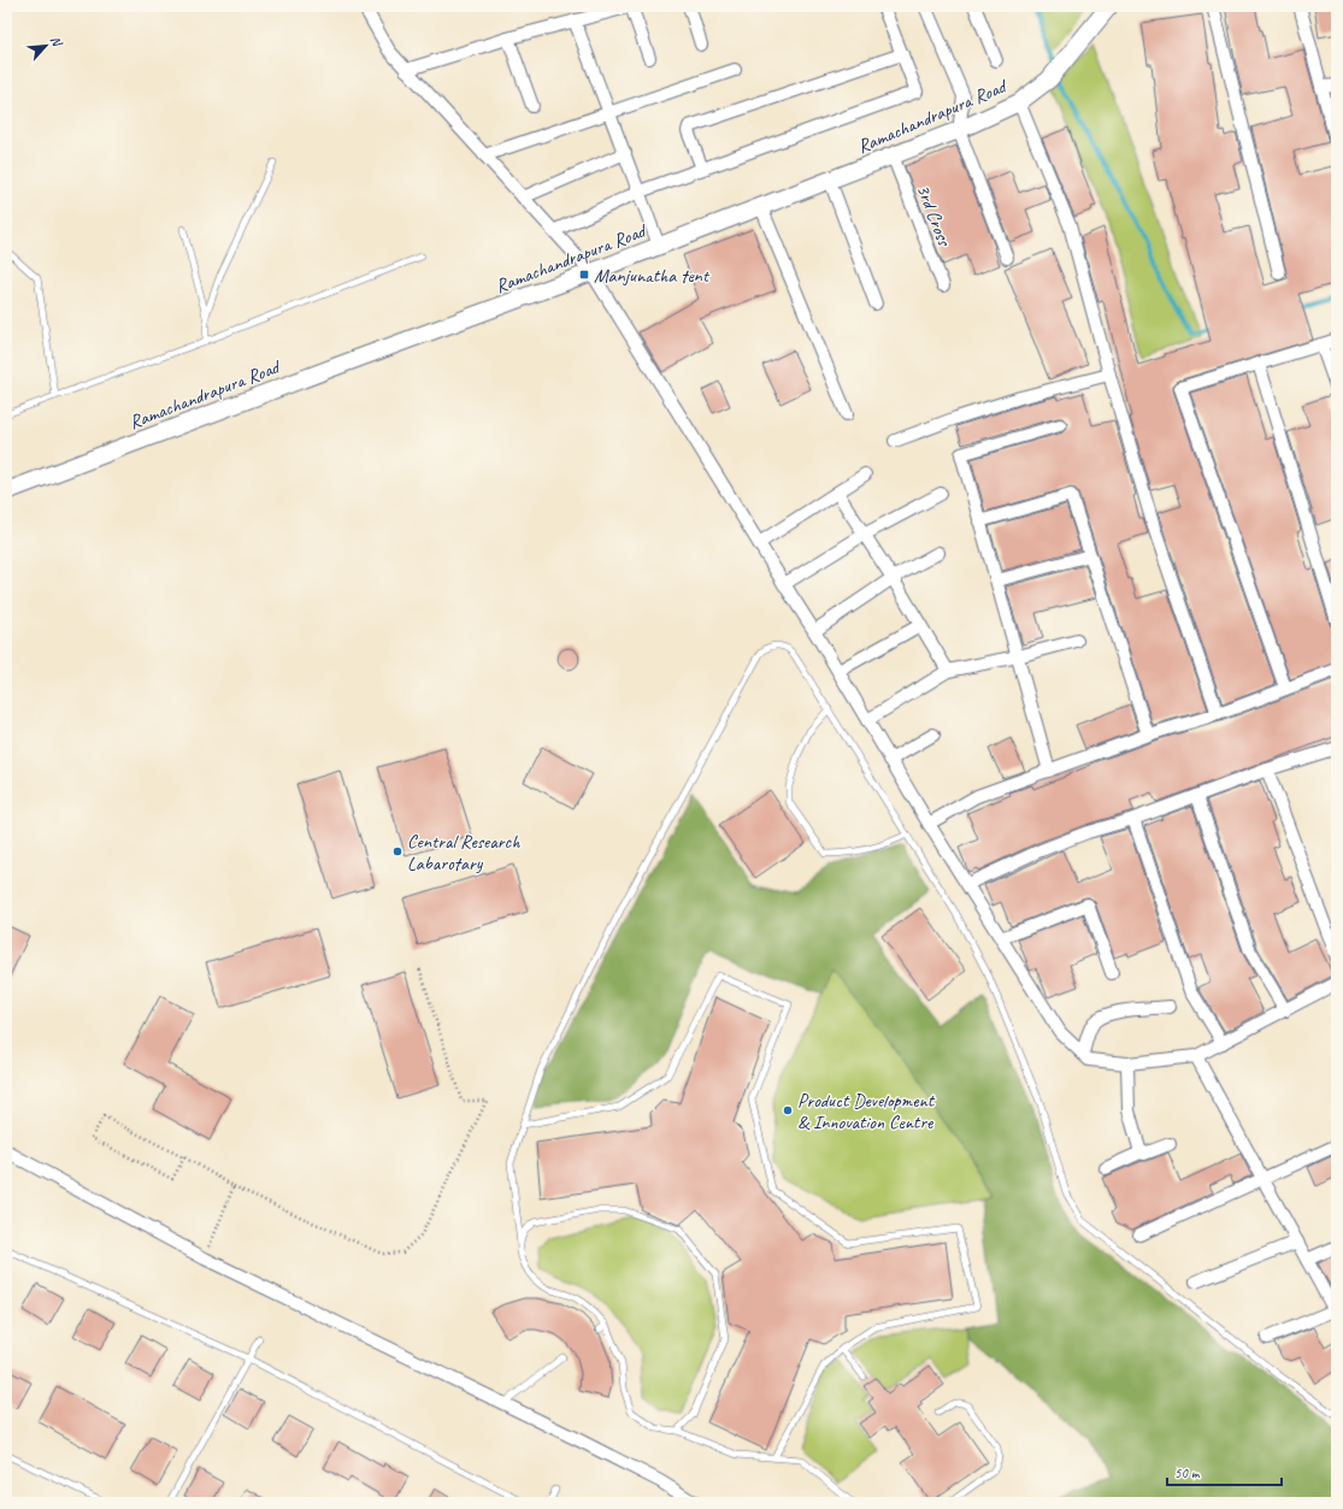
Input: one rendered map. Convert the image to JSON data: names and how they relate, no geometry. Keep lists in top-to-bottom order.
{
  "streets": {
    "street": ["Ramachandrapura Road", "3rd Cross"]
  },
  "crossings": [
    ["Ramachandrapura Road", "3rd Cross"]
  ],
  "places": {
    "transit": ["Manjunatha tent"],
    "other": ["Central Research Labarotary", "Product Development & Innovation Centre"]
  },
  "scale_bar": "50 m",
  "north": "top right"
}
